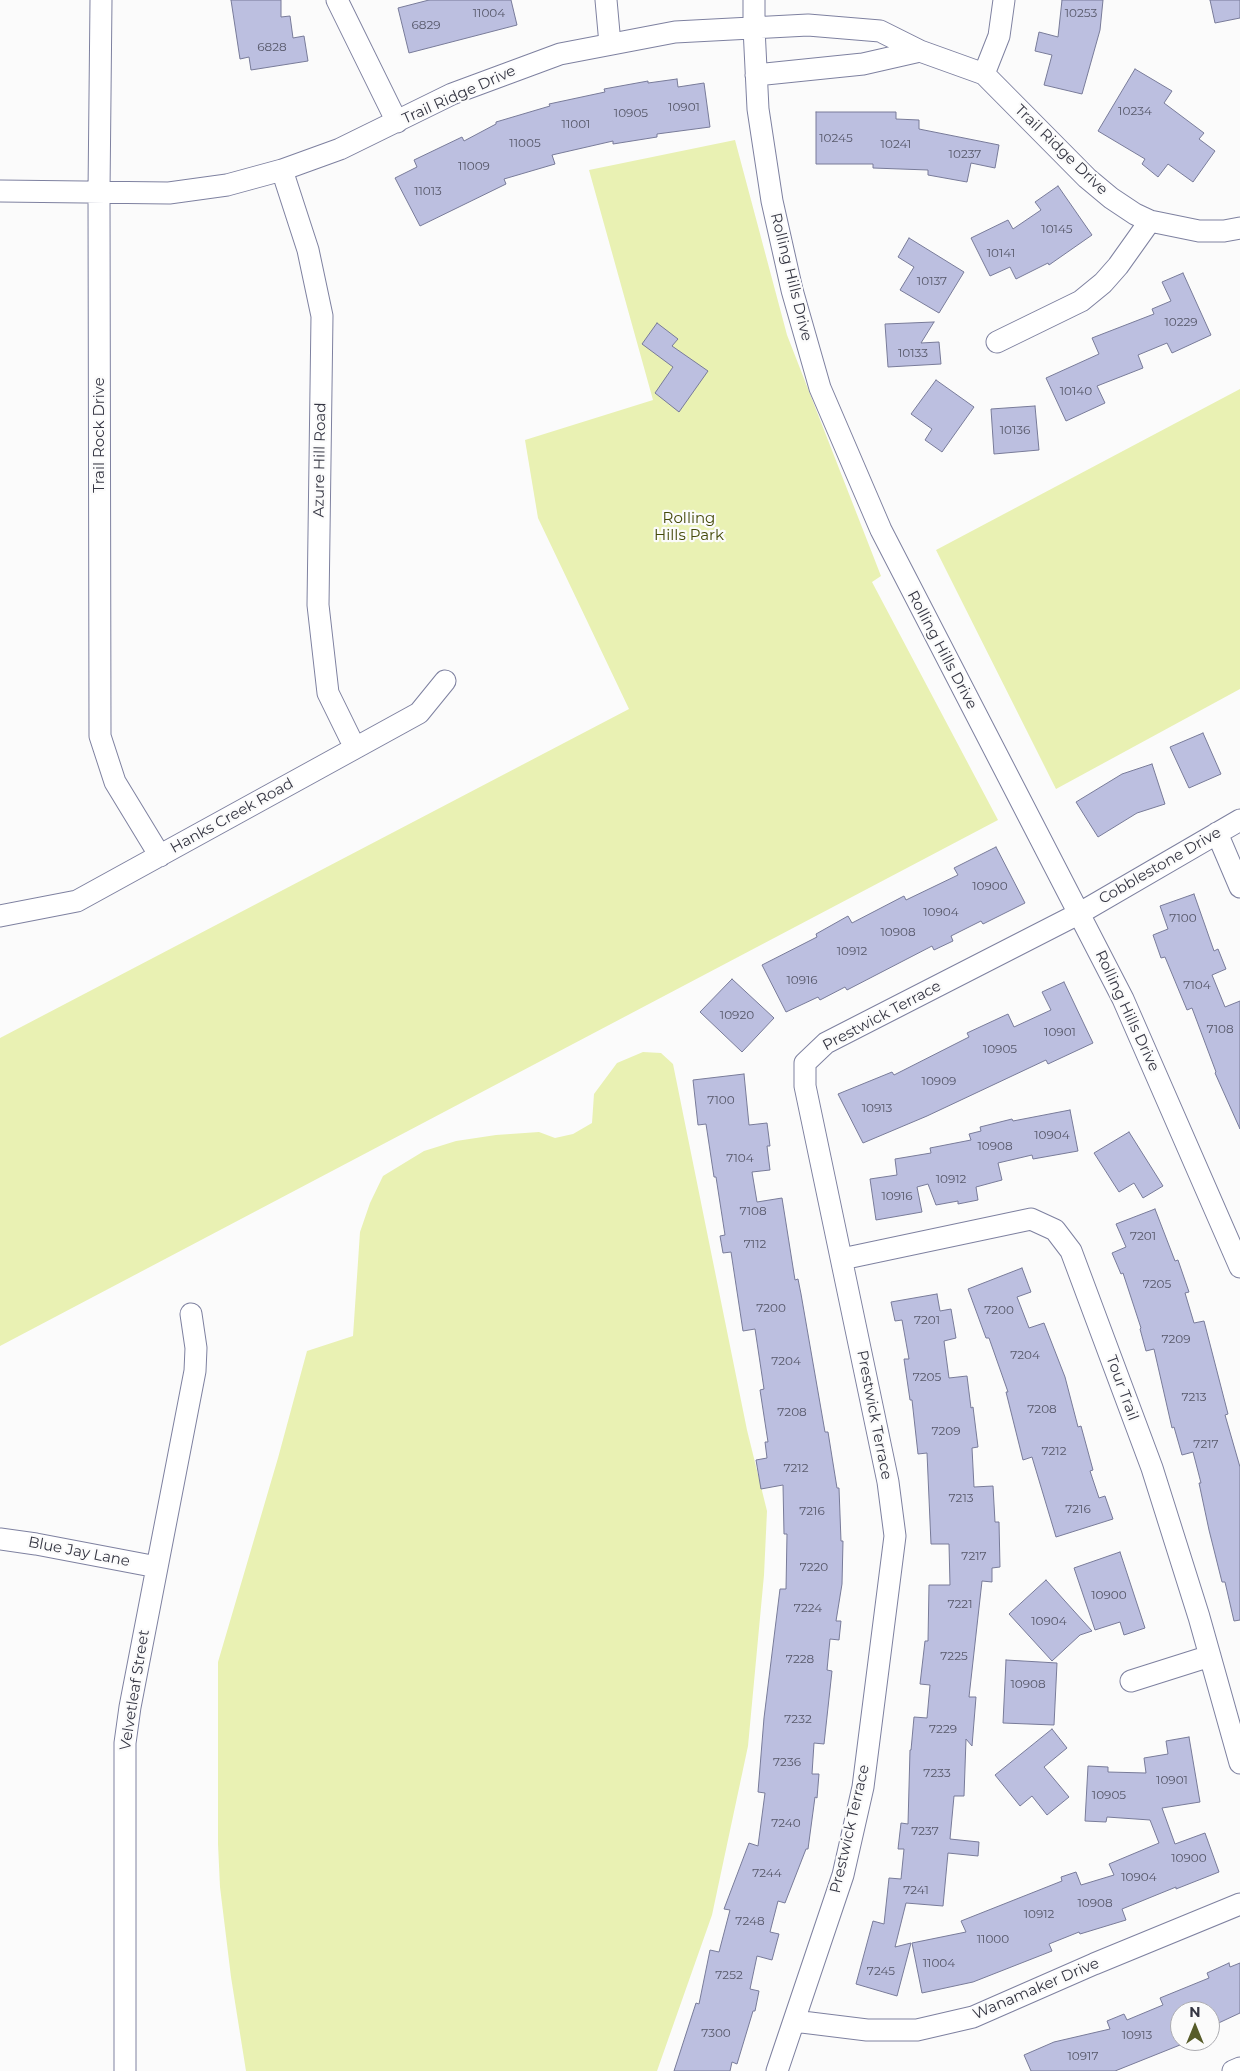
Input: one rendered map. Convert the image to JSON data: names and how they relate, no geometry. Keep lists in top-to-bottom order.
{
  "streets": {
    "street": [
      "Trail Ridge Drive",
      "Rolling Hills Drive",
      "Trail Rock Drive",
      "Azure Hill Road",
      "Hanks Creek Road",
      "Cobblestone Drive",
      "Prestwick Terrace",
      "Tour Trail",
      "Blue Jay Lane",
      "Velvetleaf Street",
      "Wanamaker Drive"
    ]
  },
  "crossings": [
    ["Trail Ridge Drive", "Rolling Hills Drive"],
    ["Trail Ridge Drive", "Trail Rock Drive"],
    ["Trail Ridge Drive", "Azure Hill Road"],
    ["Rolling Hills Drive", "Cobblestone Drive"],
    ["Rolling Hills Drive", "Prestwick Terrace"],
    ["Trail Rock Drive", "Hanks Creek Road"],
    ["Azure Hill Road", "Hanks Creek Road"],
    ["Cobblestone Drive", "Prestwick Terrace"],
    ["Prestwick Terrace", "Tour Trail"],
    ["Prestwick Terrace", "Wanamaker Drive"],
    ["Blue Jay Lane", "Velvetleaf Street"]
  ],
  "parks": ["Rolling Hills Park"],
  "house_numbers": [
    "11004",
    "10253",
    "6829",
    "6828",
    "10901",
    "10234",
    "10905",
    "11001",
    "10245",
    "11005",
    "10241",
    "10237",
    "11009",
    "11013",
    "10145",
    "10141",
    "10137",
    "10229",
    "10133",
    "10140",
    "10136",
    "10900",
    "10904",
    "7100",
    "10908",
    "10912",
    "10916",
    "7104",
    "10920",
    "7108",
    "10901",
    "10905",
    "10909",
    "7100",
    "10913",
    "10904",
    "10908",
    "7104",
    "10912",
    "10916",
    "7108",
    "7201",
    "7112",
    "7205",
    "7200",
    "7200",
    "7201",
    "7209",
    "7204",
    "7204",
    "7205",
    "7213",
    "7208",
    "7208",
    "7209",
    "7217",
    "7212",
    "7212",
    "7213",
    "7216",
    "7216",
    "7217",
    "7220",
    "10900",
    "7221",
    "7224",
    "10904",
    "7225",
    "7228",
    "10908",
    "7232",
    "7229",
    "7236",
    "7233",
    "10901",
    "10905",
    "7240",
    "7237",
    "10900",
    "7244",
    "10904",
    "7241",
    "10908",
    "10912",
    "7248",
    "11000",
    "11004",
    "7245",
    "7252",
    "7300",
    "10913",
    "10917"
  ],
  "north": "top"
}
